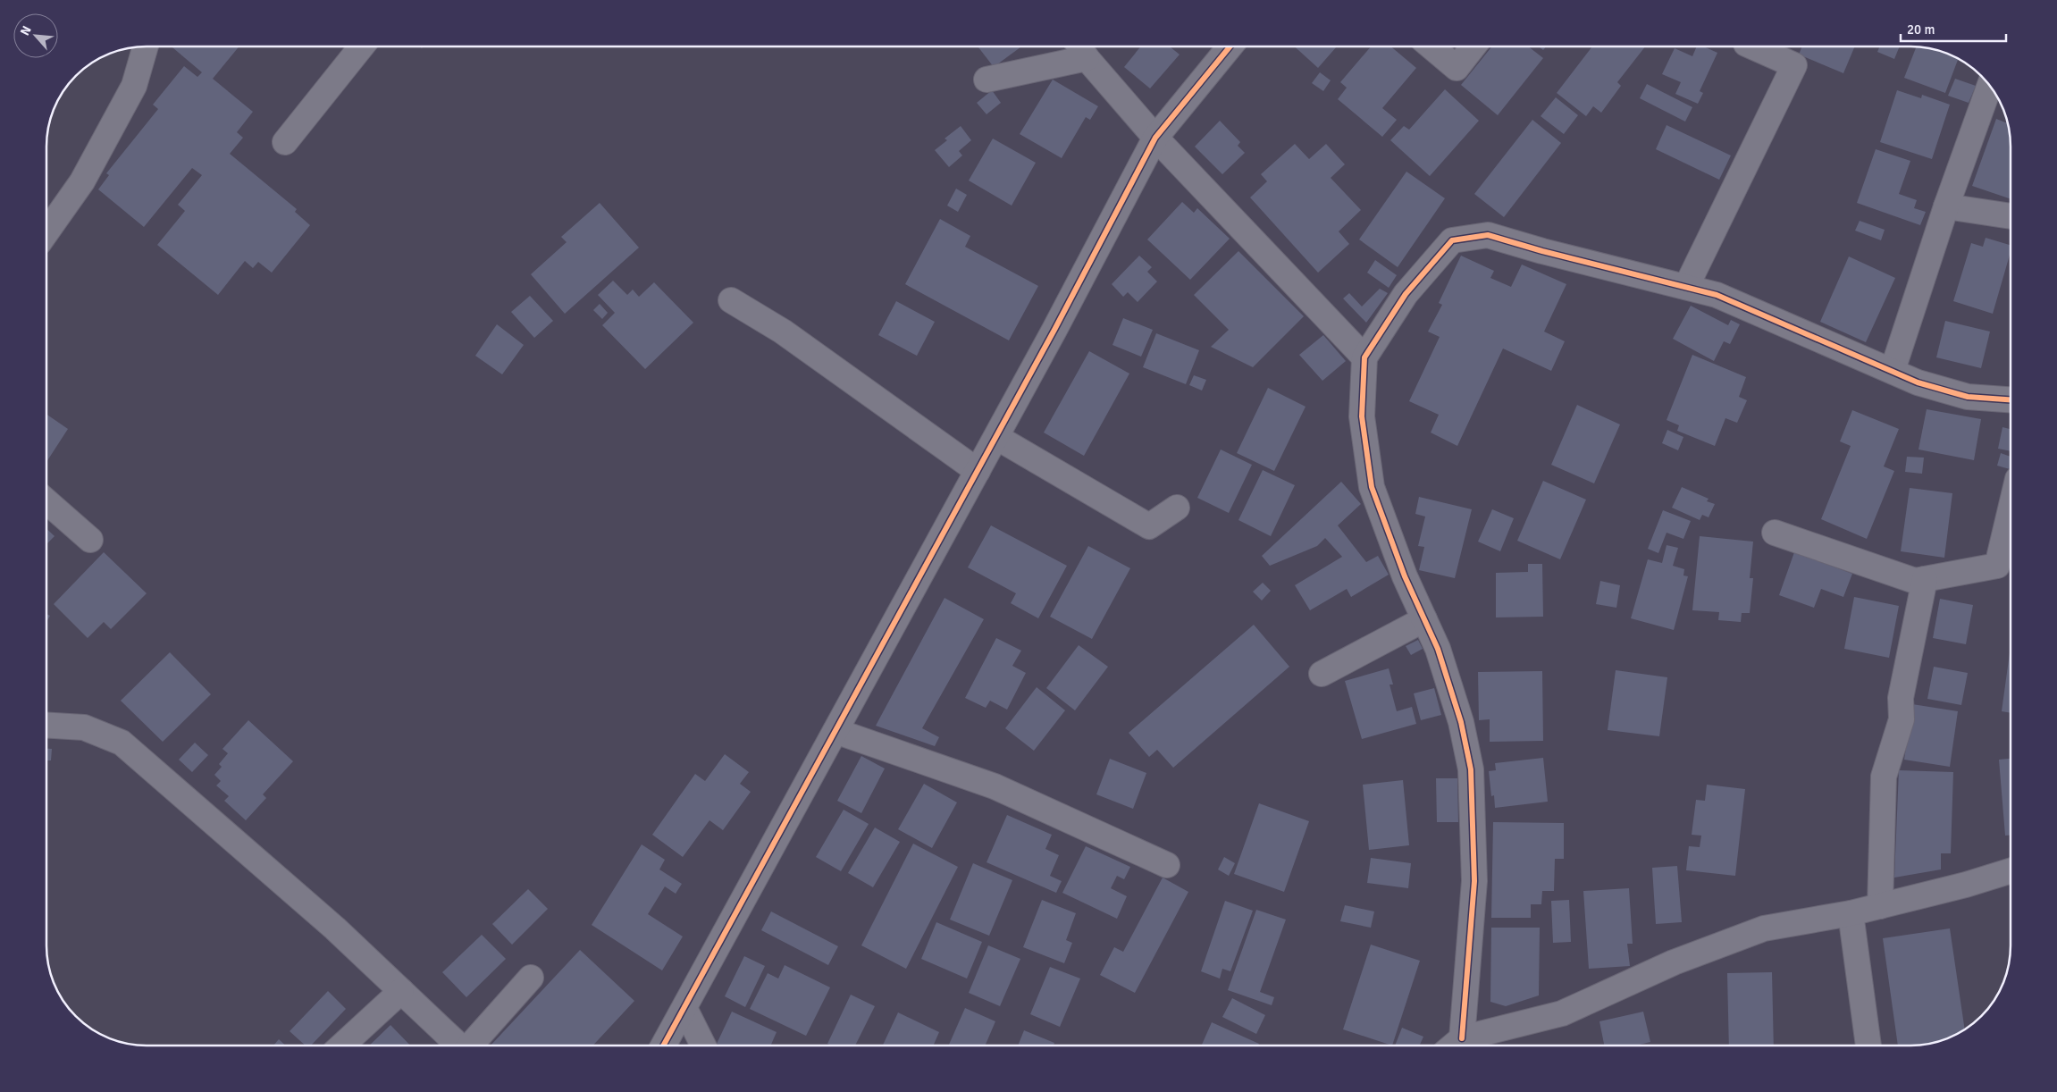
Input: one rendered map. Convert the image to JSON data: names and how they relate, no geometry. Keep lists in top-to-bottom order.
{
  "scale_bar": "20 m",
  "north": "top left"
}
